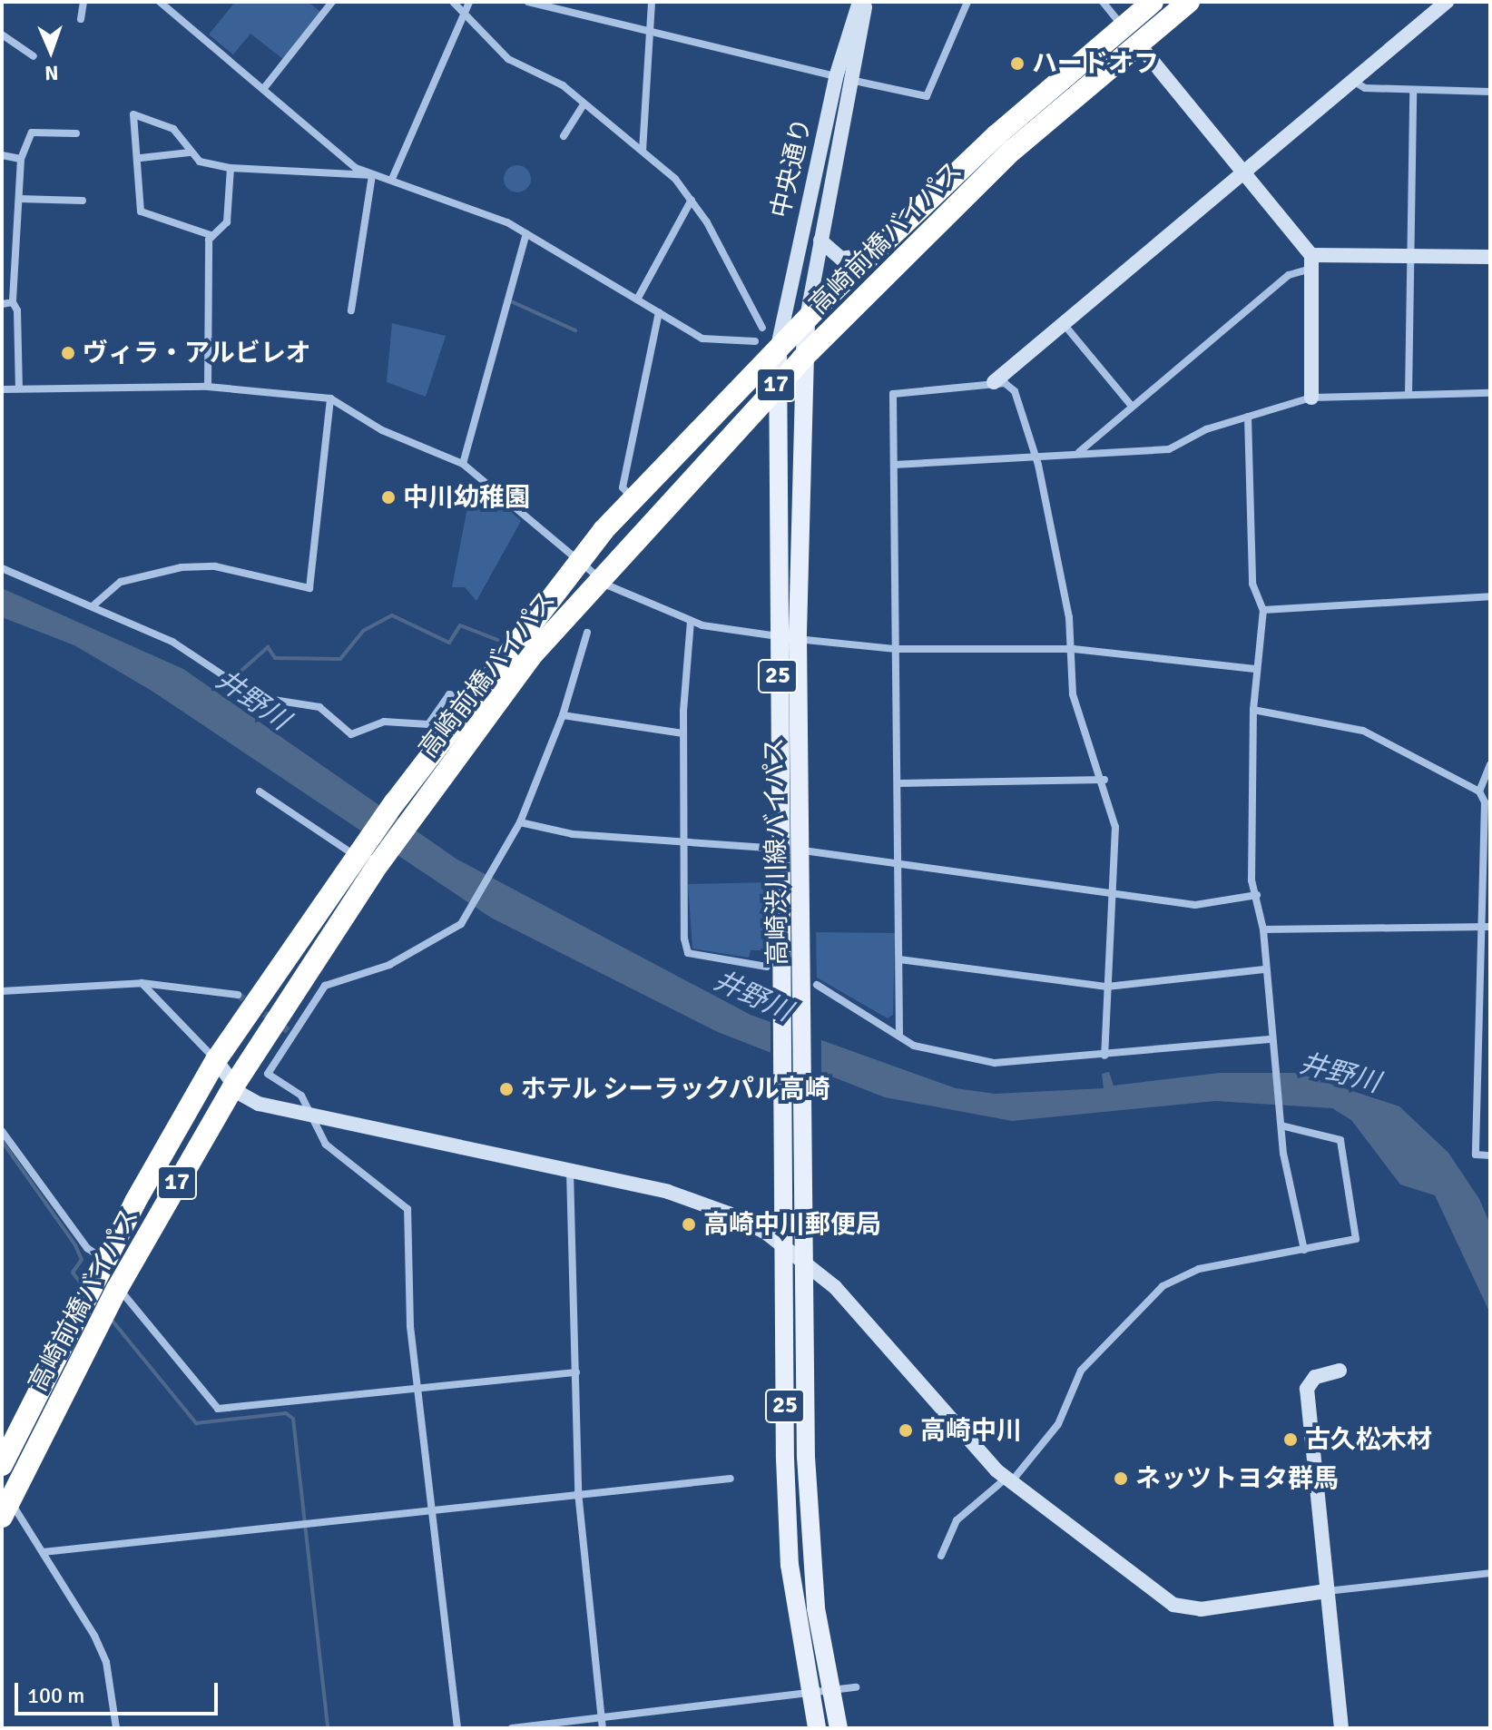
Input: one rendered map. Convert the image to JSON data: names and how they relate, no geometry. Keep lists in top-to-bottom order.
{
  "streets": {
    "highway": ["高崎前橋バイパス", "17"],
    "main road": ["25", "高崎渋川線バイパス"],
    "street": ["中央通り"]
  },
  "crossings": [
    ["中央通り", "高崎前橋バイパス"],
    ["中央通り", "高崎渋川線バイパス"],
    ["高崎前橋バイパス", "高崎渋川線バイパス"]
  ],
  "water": ["井野川"],
  "places": [
    "ハードオフ",
    "ヴィラ・アルビレオ",
    "中川幼稚園",
    "ホテル シーラックパル高崎",
    "高崎中川郵便局",
    "高崎中川",
    "古久松木材",
    "ネッツトヨタ群馬"
  ],
  "scale_bar": "100 m",
  "north": "bottom"
}
